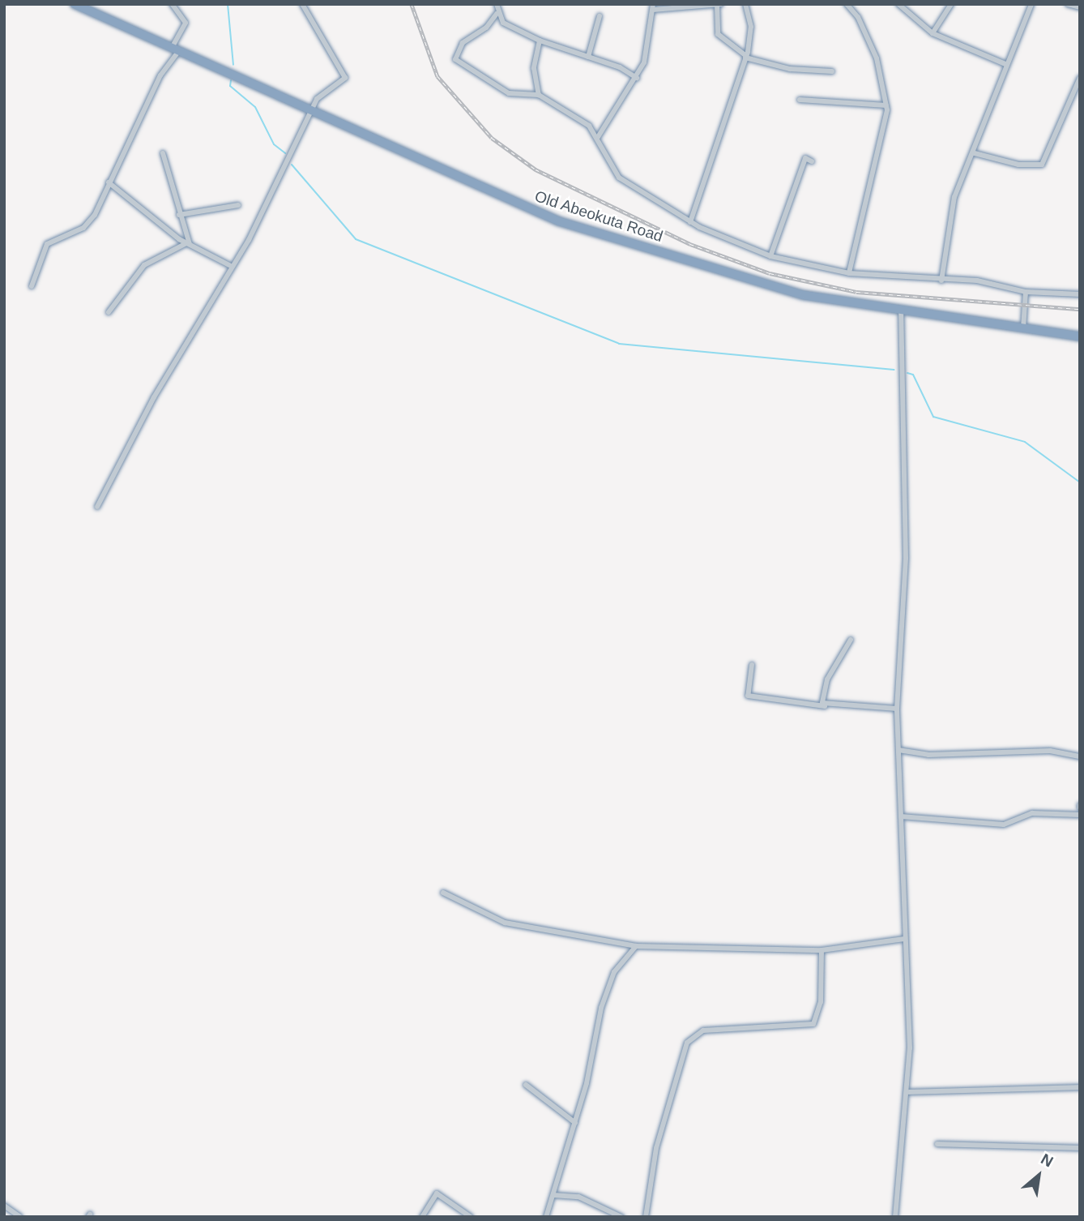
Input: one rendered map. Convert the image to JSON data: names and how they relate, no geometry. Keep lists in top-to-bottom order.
{
  "streets": {
    "highway": ["Old Abeokuta Road"]
  },
  "north": "top right"
}
